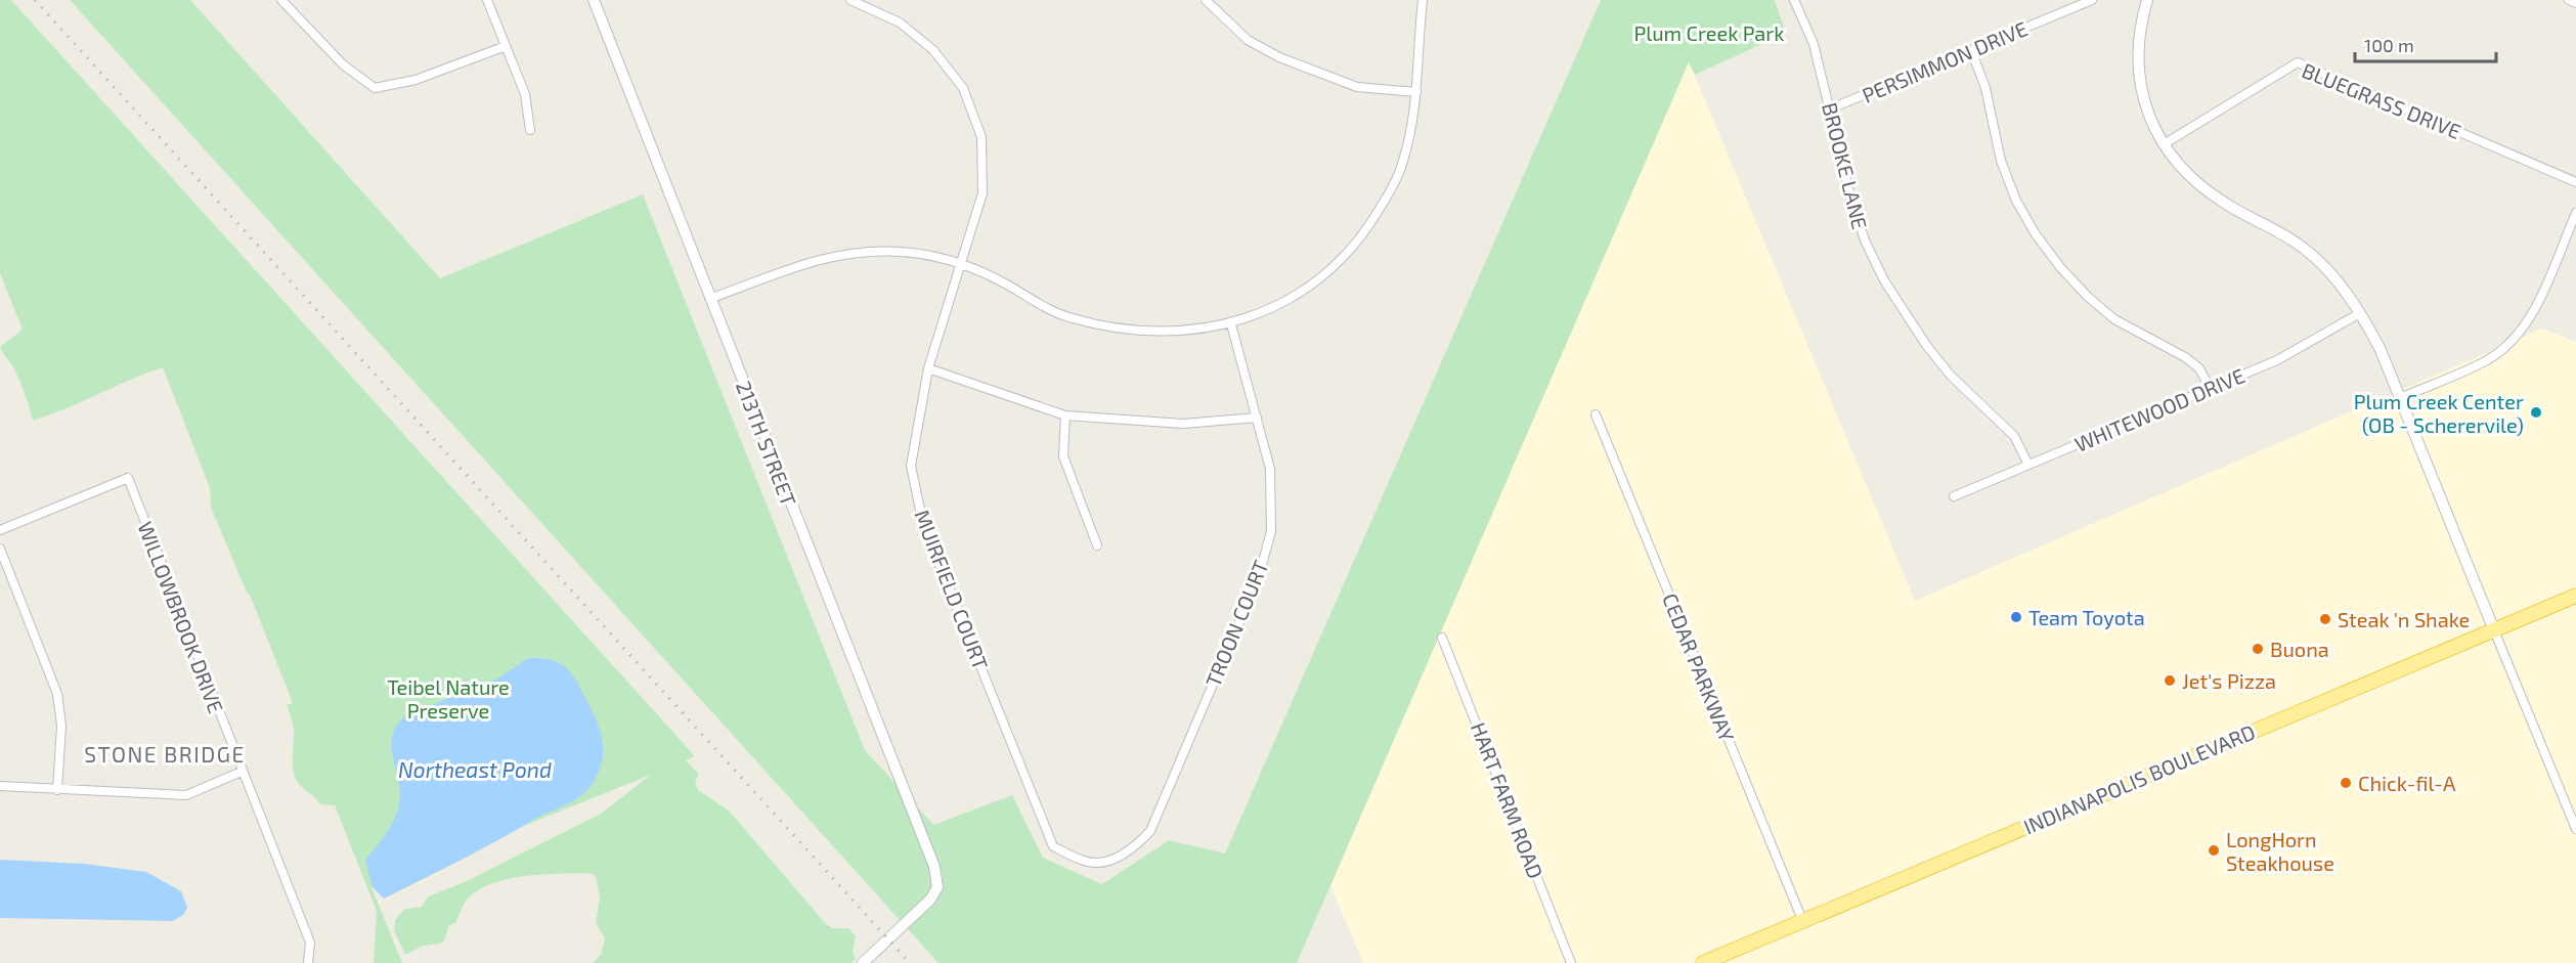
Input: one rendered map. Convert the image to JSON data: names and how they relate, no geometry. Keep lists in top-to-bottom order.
{
  "streets": {
    "highway": ["INDIANAPOLIS BOULEVARD"],
    "street": [
      "PERSIMMON DRIVE",
      "BLUEGRASS DRIVE",
      "BROOKE LANE",
      "WHITEWOOD DRIVE",
      "213TH STREET",
      "MUIRFIELD COURT",
      "WILLOWBROOK DRIVE",
      "TROON COURT",
      "CEDAR PARKWAY",
      "HART FARM ROAD"
    ]
  },
  "crossings": [
    ["PERSIMMON DRIVE", "BROOKE LANE"],
    ["BROOKE LANE", "WHITEWOOD DRIVE"],
    ["MUIRFIELD COURT", "TROON COURT"],
    ["CEDAR PARKWAY", "INDIANAPOLIS BOULEVARD"]
  ],
  "districts": ["STONE BRIDGE"],
  "water": ["Northeast Pond"],
  "parks": ["Plum Creek Park", "Teibel Nature Preserve"],
  "places": [
    "Plum Creek Center (OB - Scherervile)",
    "Team Toyota",
    "Steak 'n Shake",
    "Buona",
    "Jet's Pizza",
    "Chick-fil-A",
    "LongHorn Steakhouse"
  ],
  "scale_bar": "100 m"
}
